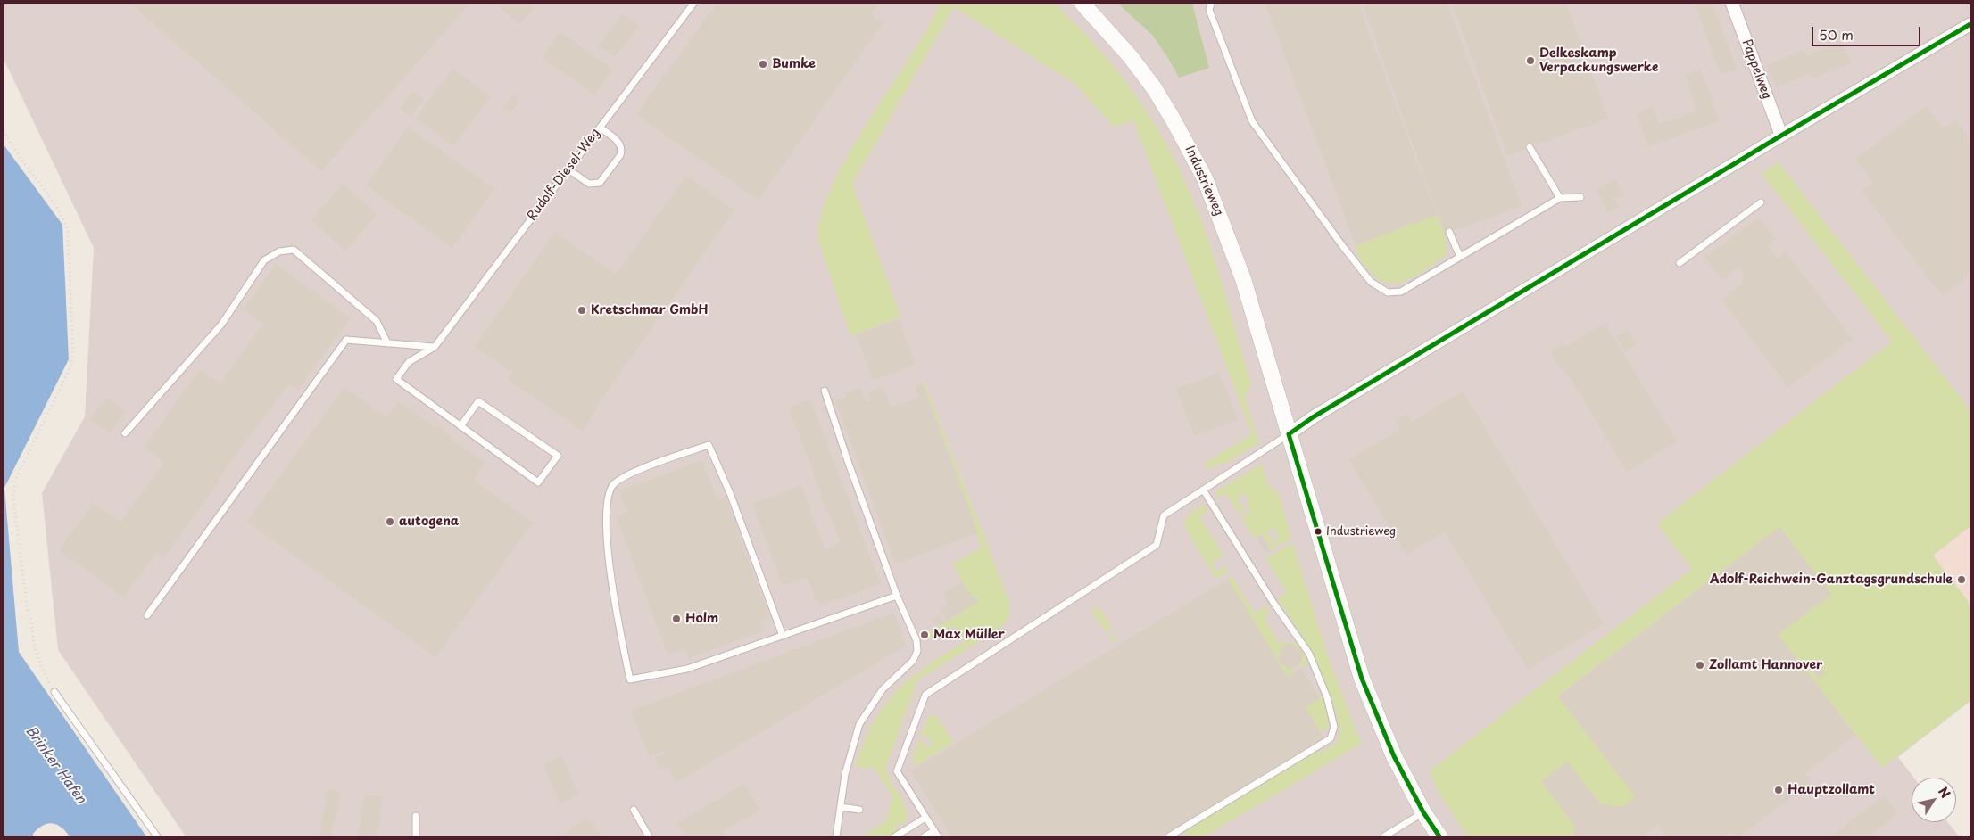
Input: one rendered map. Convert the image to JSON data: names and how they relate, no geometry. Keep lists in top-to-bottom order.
{
  "streets": {
    "street": ["Pappelweg", "Industrieweg"],
    "lane": ["Rudolf-Diesel-Weg"]
  },
  "water": ["Brinker Hafen"],
  "places": [
    "Delkeskamp Verpackungswerke",
    "Bumke",
    "Kretschmar GmbH",
    "autogena",
    "Industrieweg",
    "Adolf-Reichwein-Ganztagsgrundschule",
    "Holm",
    "Max Müller",
    "Zollamt Hannover",
    "Hauptzollamt"
  ],
  "scale_bar": "50 m",
  "north": "top right"
}
